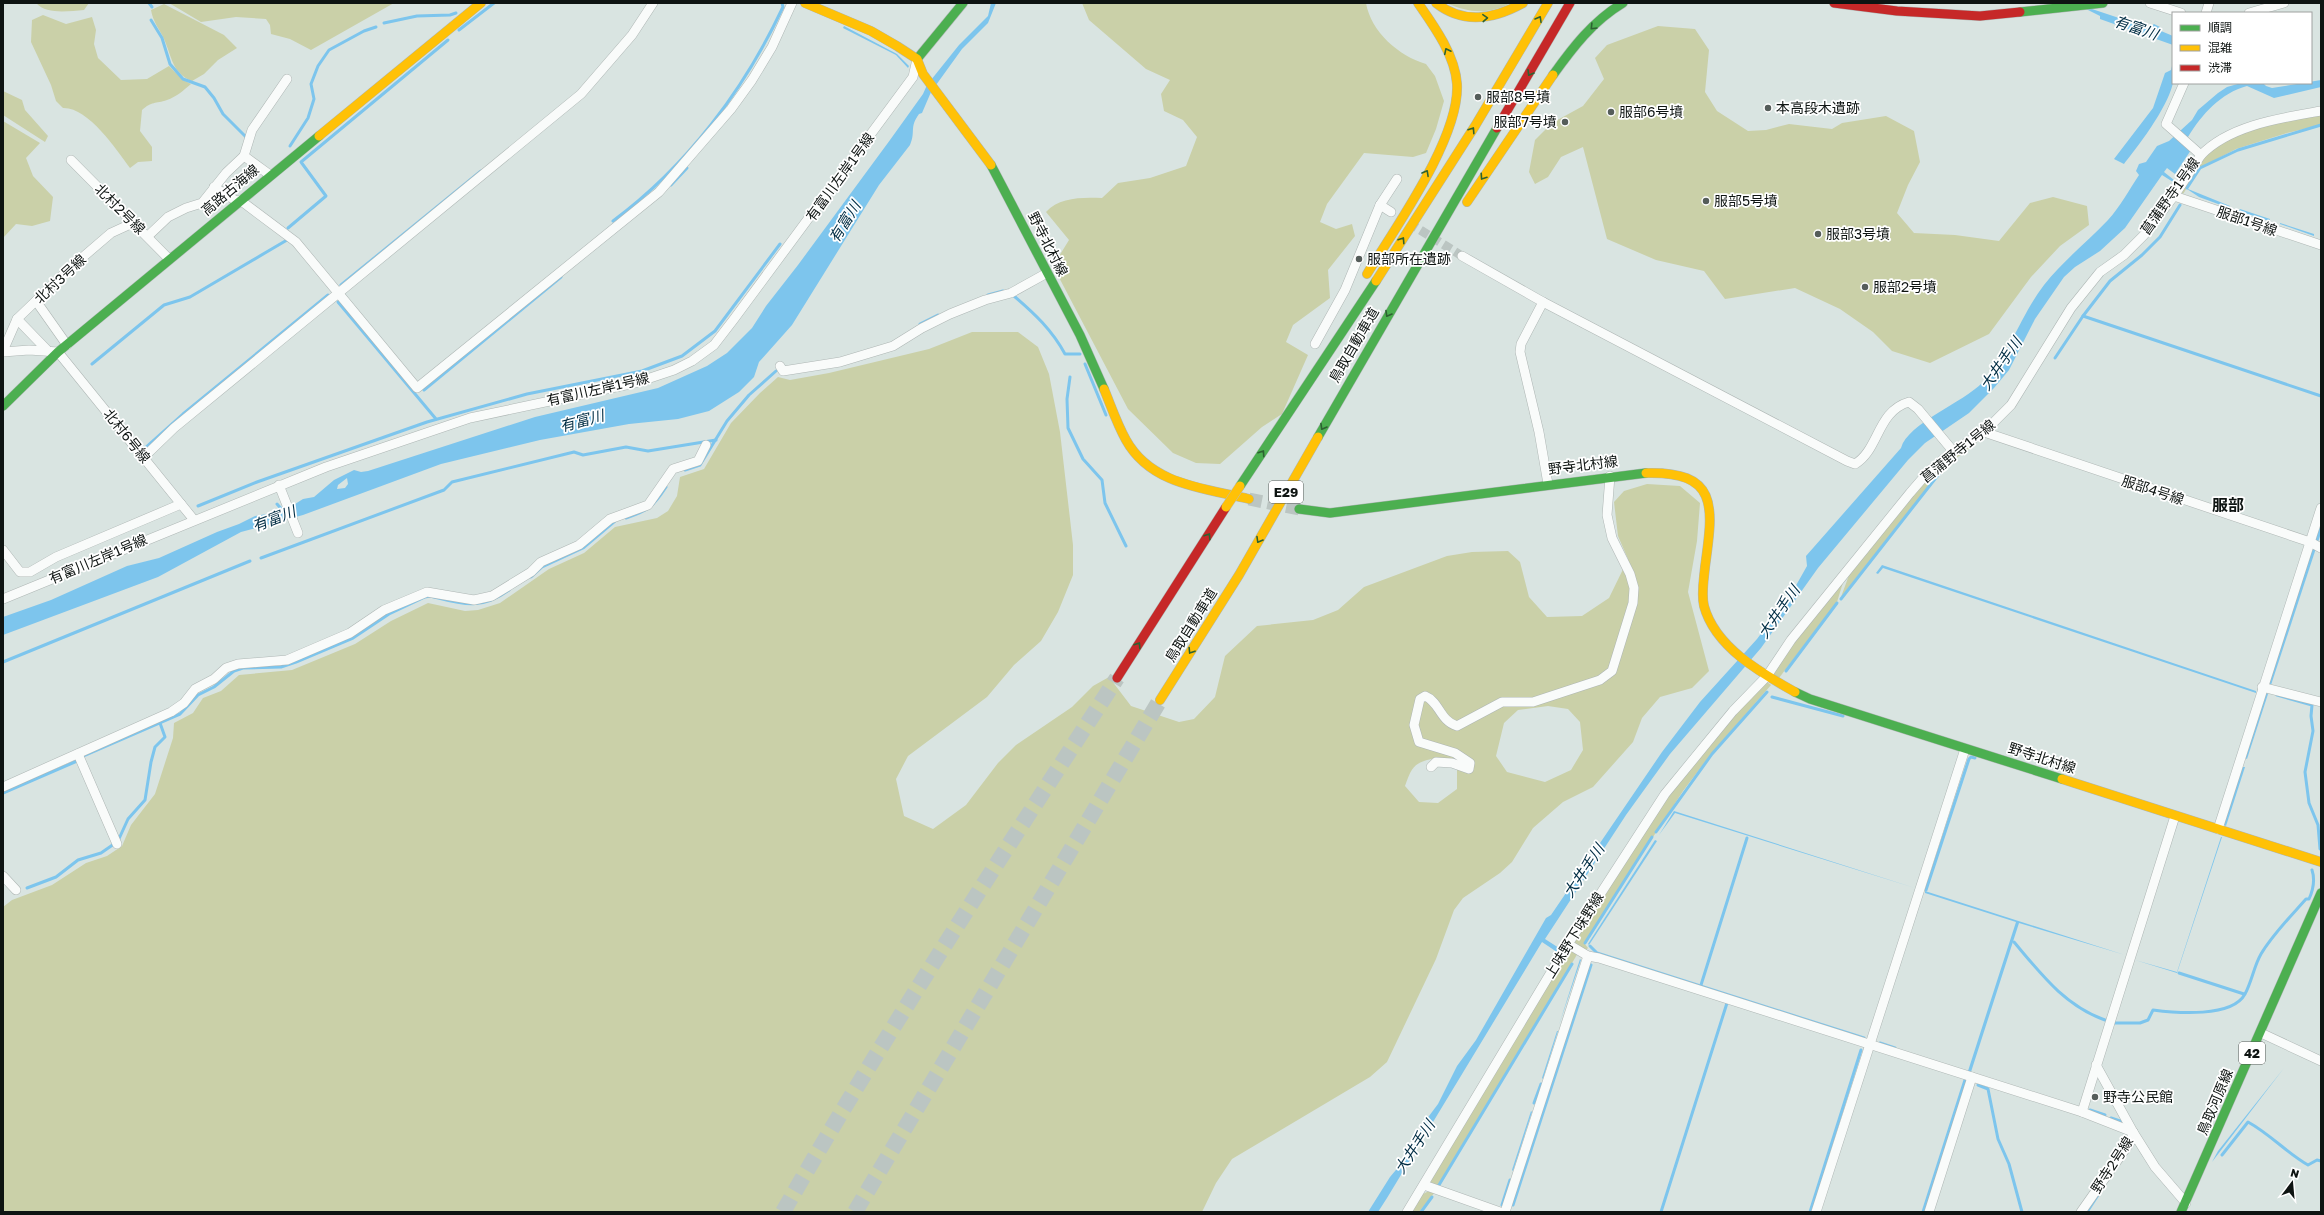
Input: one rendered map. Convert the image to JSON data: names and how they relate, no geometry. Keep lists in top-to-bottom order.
{
  "streets": {
    "main road": [
      "高路古海線",
      "野寺北村線",
      "鳥取自動車道",
      "E29",
      "42",
      "鳥取河原線"
    ],
    "street": [
      "有富川左岸1号線",
      "菖蒲野寺1号線",
      "北村2号線",
      "服部1号線",
      "北村3号線",
      "北村6号線",
      "服部4号線",
      "上味野下味野線",
      "野寺2号線"
    ]
  },
  "crossings": [
    ["有富川左岸1号線", "野寺北村線"],
    ["有富川左岸1号線", "北村6号線"],
    ["高路古海線", "北村2号線"],
    ["高路古海線", "北村6号線"],
    ["菖蒲野寺1号線", "服部1号線"],
    ["菖蒲野寺1号線", "野寺北村線"],
    ["菖蒲野寺1号線", "服部4号線"],
    ["菖蒲野寺1号線", "上味野下味野線"],
    ["北村2号線", "北村3号線"],
    ["野寺北村線", "上味野下味野線"],
    ["鳥取河原線", "野寺2号線"]
  ],
  "districts": ["服部"],
  "water": ["有富川", "大井手川"],
  "places": [
    "服部8号墳",
    "本高段木遺跡",
    "服部6号墳",
    "服部7号墳",
    "服部5号墳",
    "服部3号墳",
    "服部所在遺跡",
    "服部2号墳",
    "野寺公民館"
  ],
  "legend": ["順調", "混雑", "渋滞"],
  "north": "top"
}
